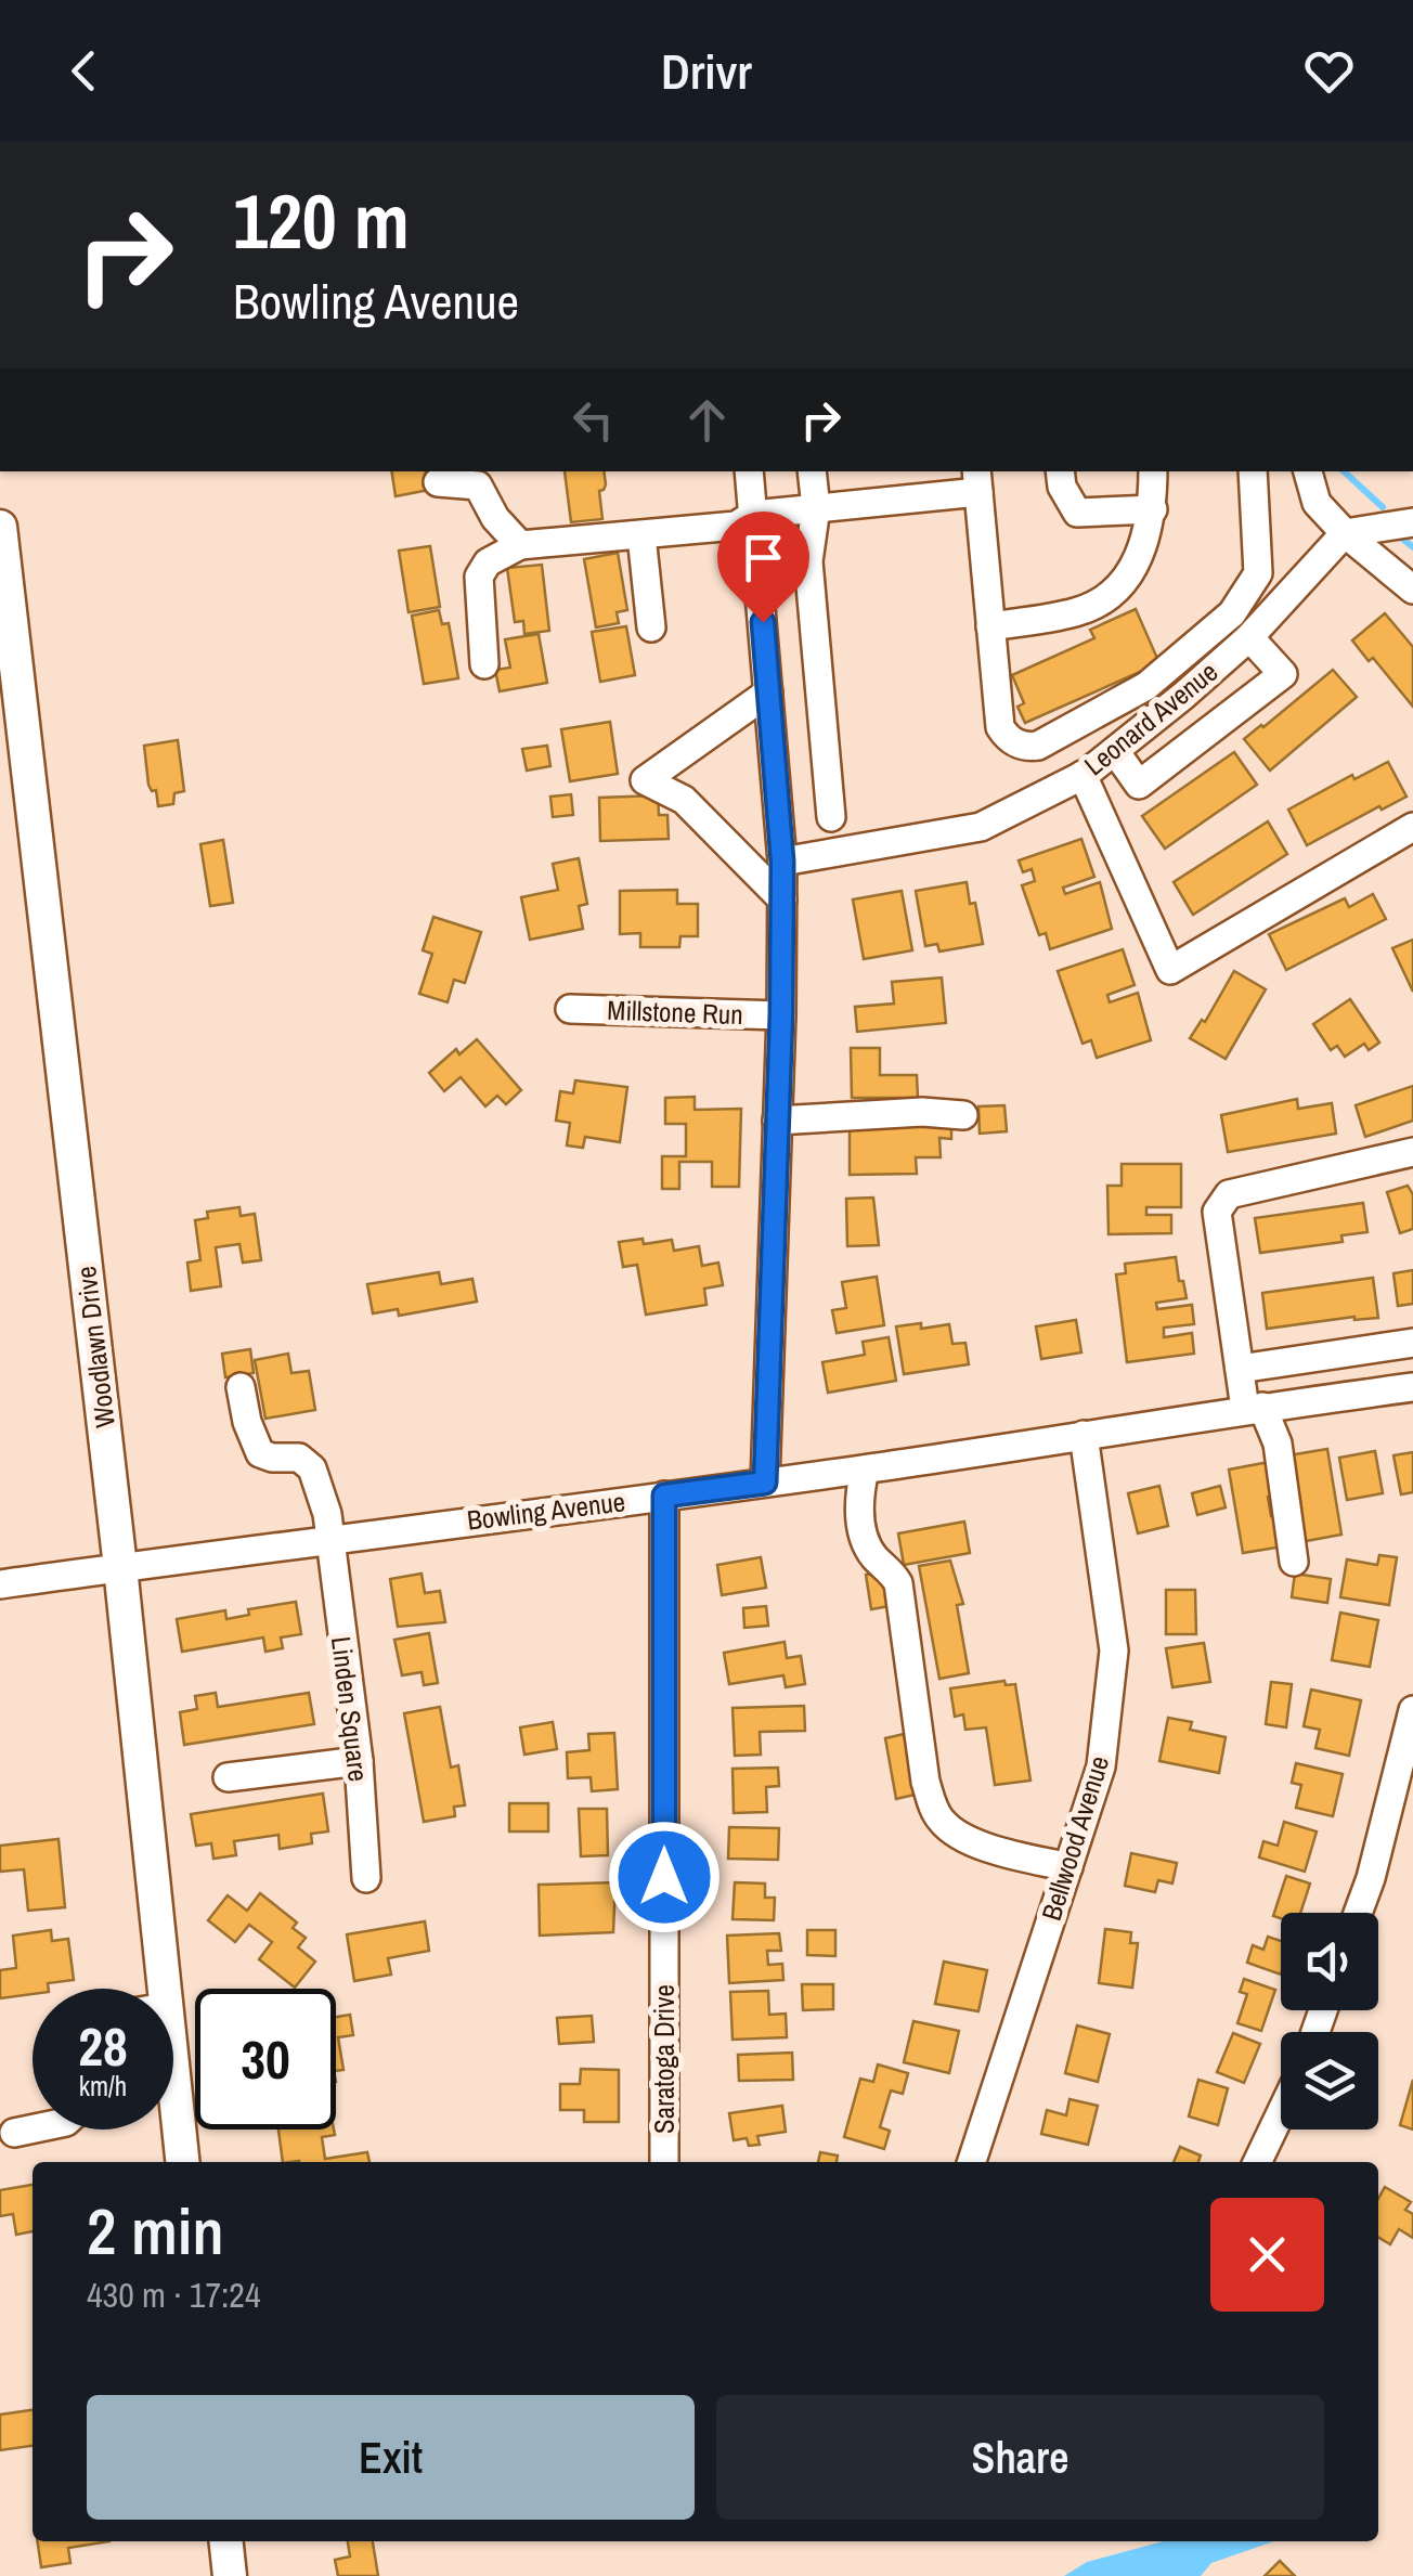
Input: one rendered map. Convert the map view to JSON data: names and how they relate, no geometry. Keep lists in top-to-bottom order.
{
  "streets": {
    "main road": ["Woodlawn Drive"],
    "street": [
      "Leonard Avenue",
      "Millstone Run",
      "Bowling Avenue",
      "Linden Square",
      "Bellwood Avenue",
      "Saratoga Drive"
    ]
  },
  "crossings": [
    ["Woodlawn Drive", "Bowling Avenue"],
    ["Bowling Avenue", "Linden Square"],
    ["Bowling Avenue", "Bellwood Avenue"],
    ["Bowling Avenue", "Saratoga Drive"]
  ],
  "page": {
    "header": "Drivr",
    "turn": ["120 m", "Bowling Avenue"],
    "speed": "28 km/h",
    "limit": "30",
    "heading": ["2 min", "430 m · 17:24"],
    "buttons": ["Exit", "Share"]
  }
}
